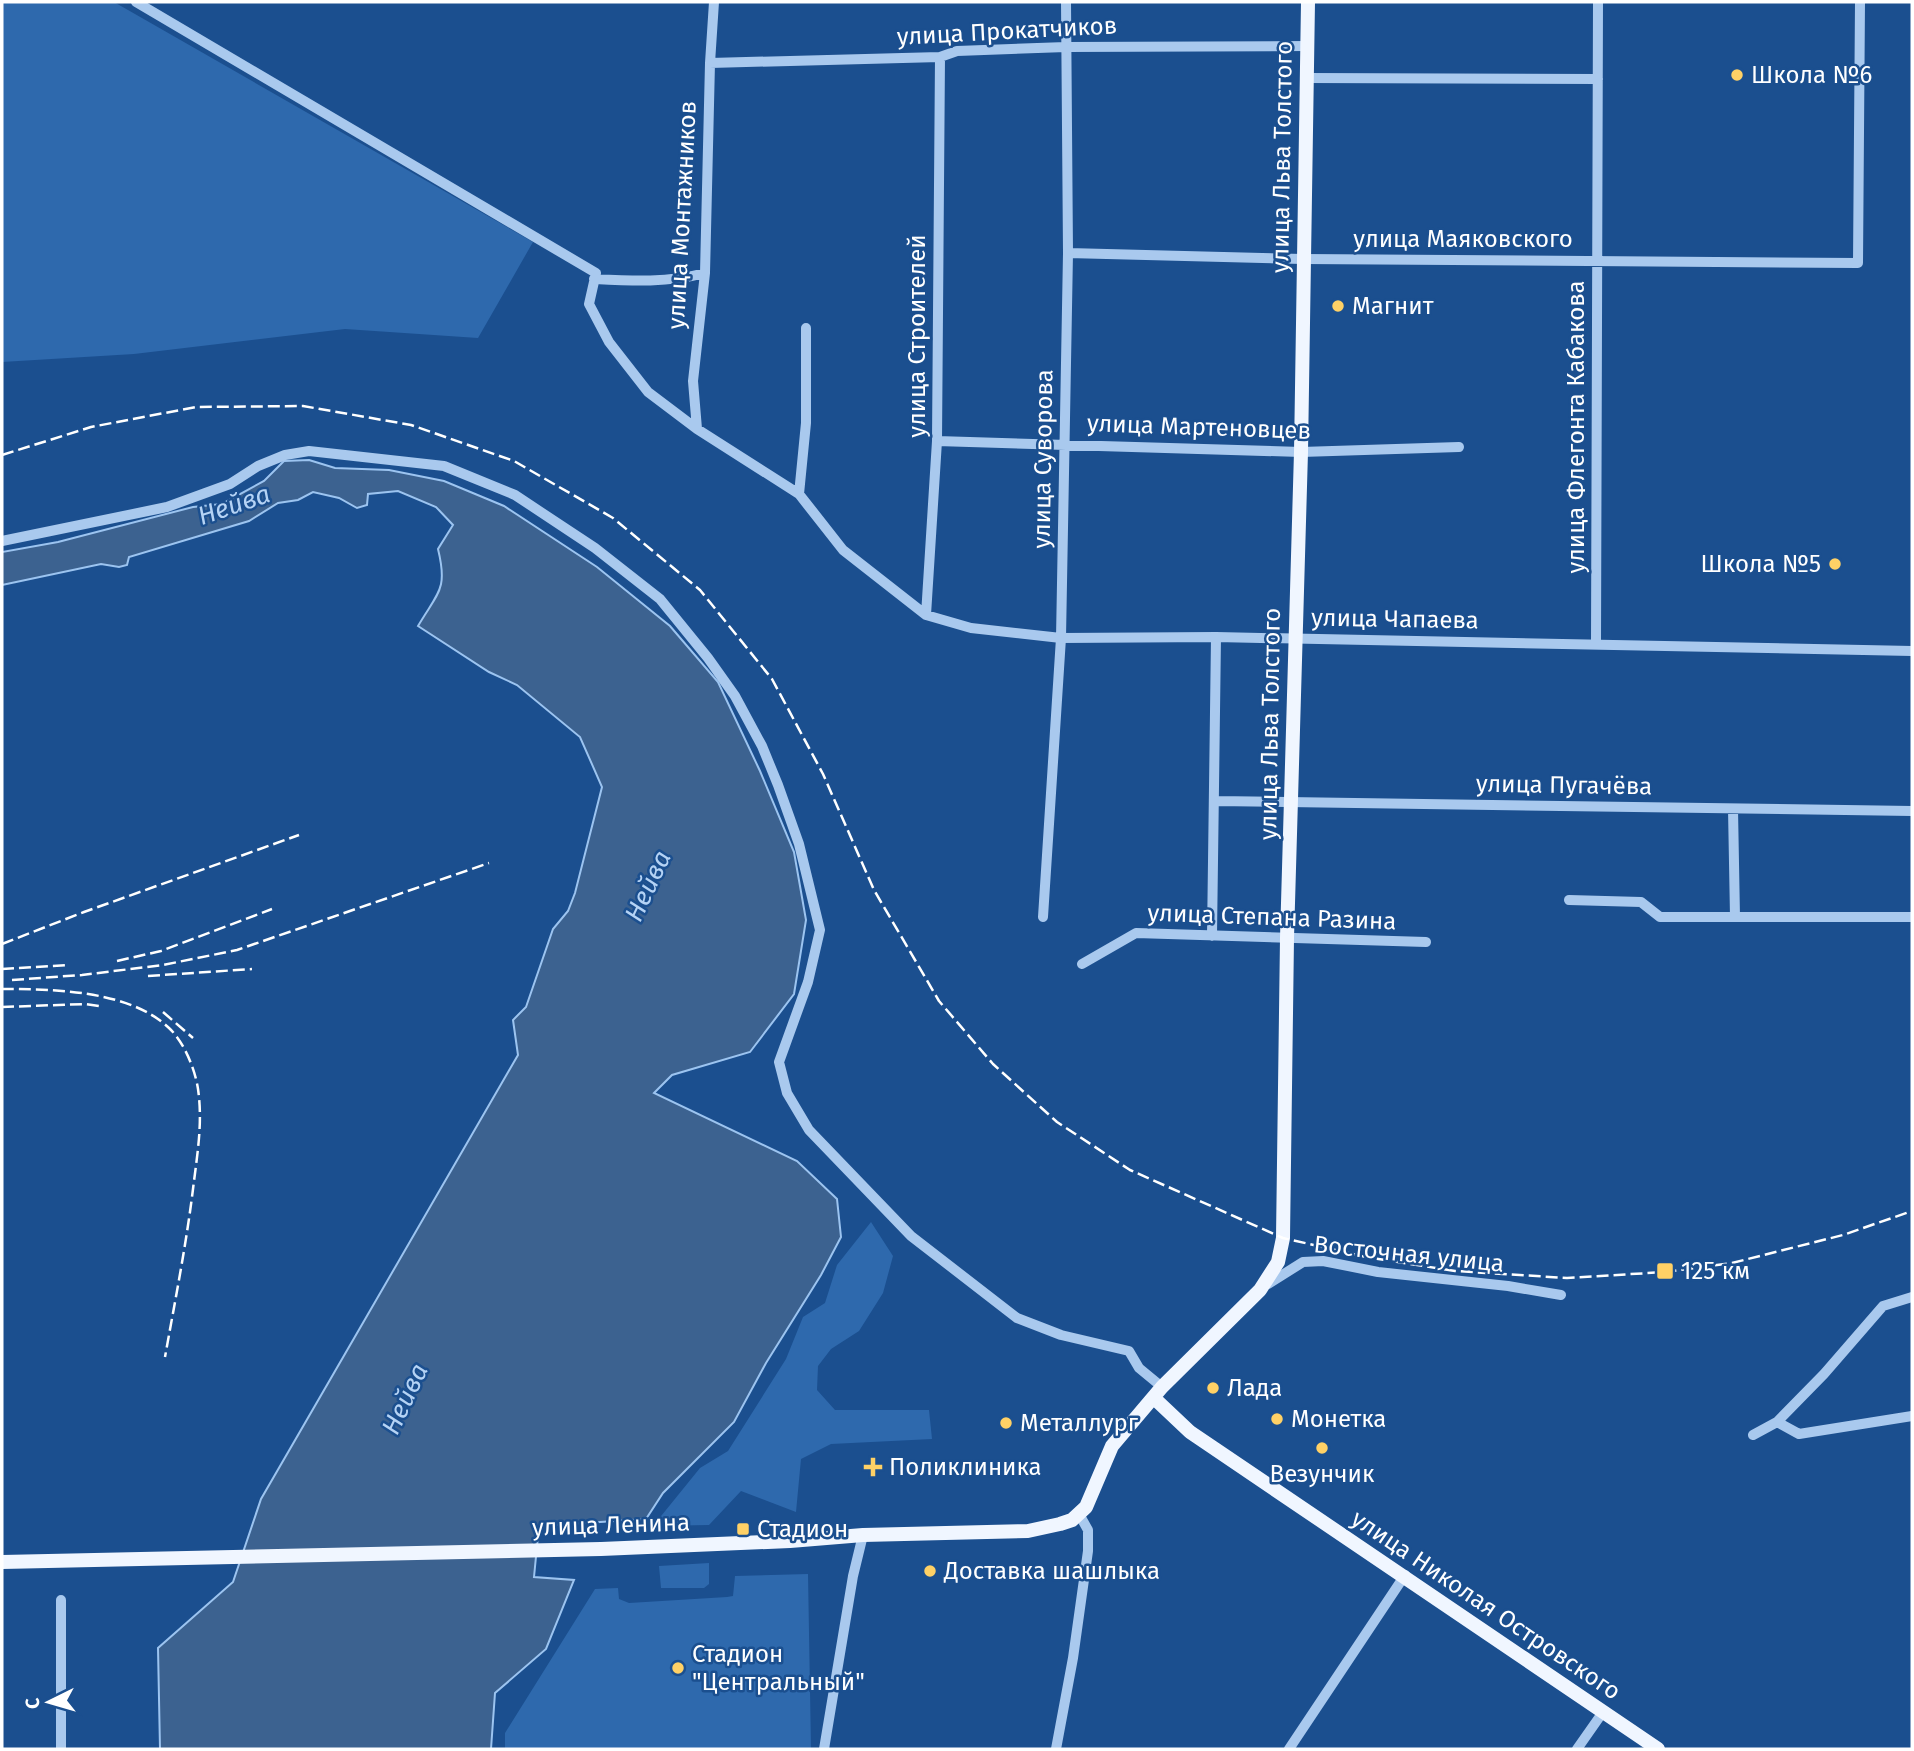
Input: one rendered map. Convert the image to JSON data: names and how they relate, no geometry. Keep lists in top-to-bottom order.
{
  "streets": {
    "main road": ["улица Льва Толстого", "улица Ленина", "улица Николая Островского"],
    "street": [
      "улица Прокатчиков",
      "улица Монтажников",
      "улица Маяковского",
      "улица Строителей",
      "улица Мартеновцев",
      "улица Флегонта Кабакова",
      "улица Суворова",
      "улица Чапаева",
      "улица Пугачёва",
      "улица Степана Разина",
      "Восточная улица"
    ]
  },
  "crossings": [
    ["улица Прокатчиков", "улица Льва Толстого"],
    ["улица Прокатчиков", "улица Монтажников"],
    ["улица Прокатчиков", "улица Строителей"],
    ["улица Прокатчиков", "улица Суворова"],
    ["улица Льва Толстого", "улица Маяковского"],
    ["улица Льва Толстого", "улица Мартеновцев"],
    ["улица Льва Толстого", "улица Чапаева"],
    ["улица Льва Толстого", "улица Пугачёва"],
    ["улица Льва Толстого", "улица Степана Разина"],
    ["улица Льва Толстого", "Восточная улица"],
    ["улица Льва Толстого", "улица Николая Островского"],
    ["улица Монтажников", "улица Чапаева"],
    ["улица Маяковского", "улица Флегонта Кабакова"],
    ["улица Маяковского", "улица Суворова"],
    ["улица Строителей", "улица Мартеновцев"],
    ["улица Строителей", "улица Чапаева"],
    ["улица Мартеновцев", "улица Суворова"],
    ["улица Флегонта Кабакова", "улица Чапаева"],
    ["улица Суворова", "улица Чапаева"]
  ],
  "water": ["Нейва"],
  "places": {
    "other": [
      "Школа №6",
      "Магнит",
      "Школа №5",
      "Лада",
      "Монетка",
      "Металлург",
      "Везунчик",
      "Доставка шашлыка",
      "Стадион \"Центральный\""
    ],
    "transit": ["125 км", "Стадион"],
    "health": ["Поликлиника"]
  },
  "north": "left"
}
